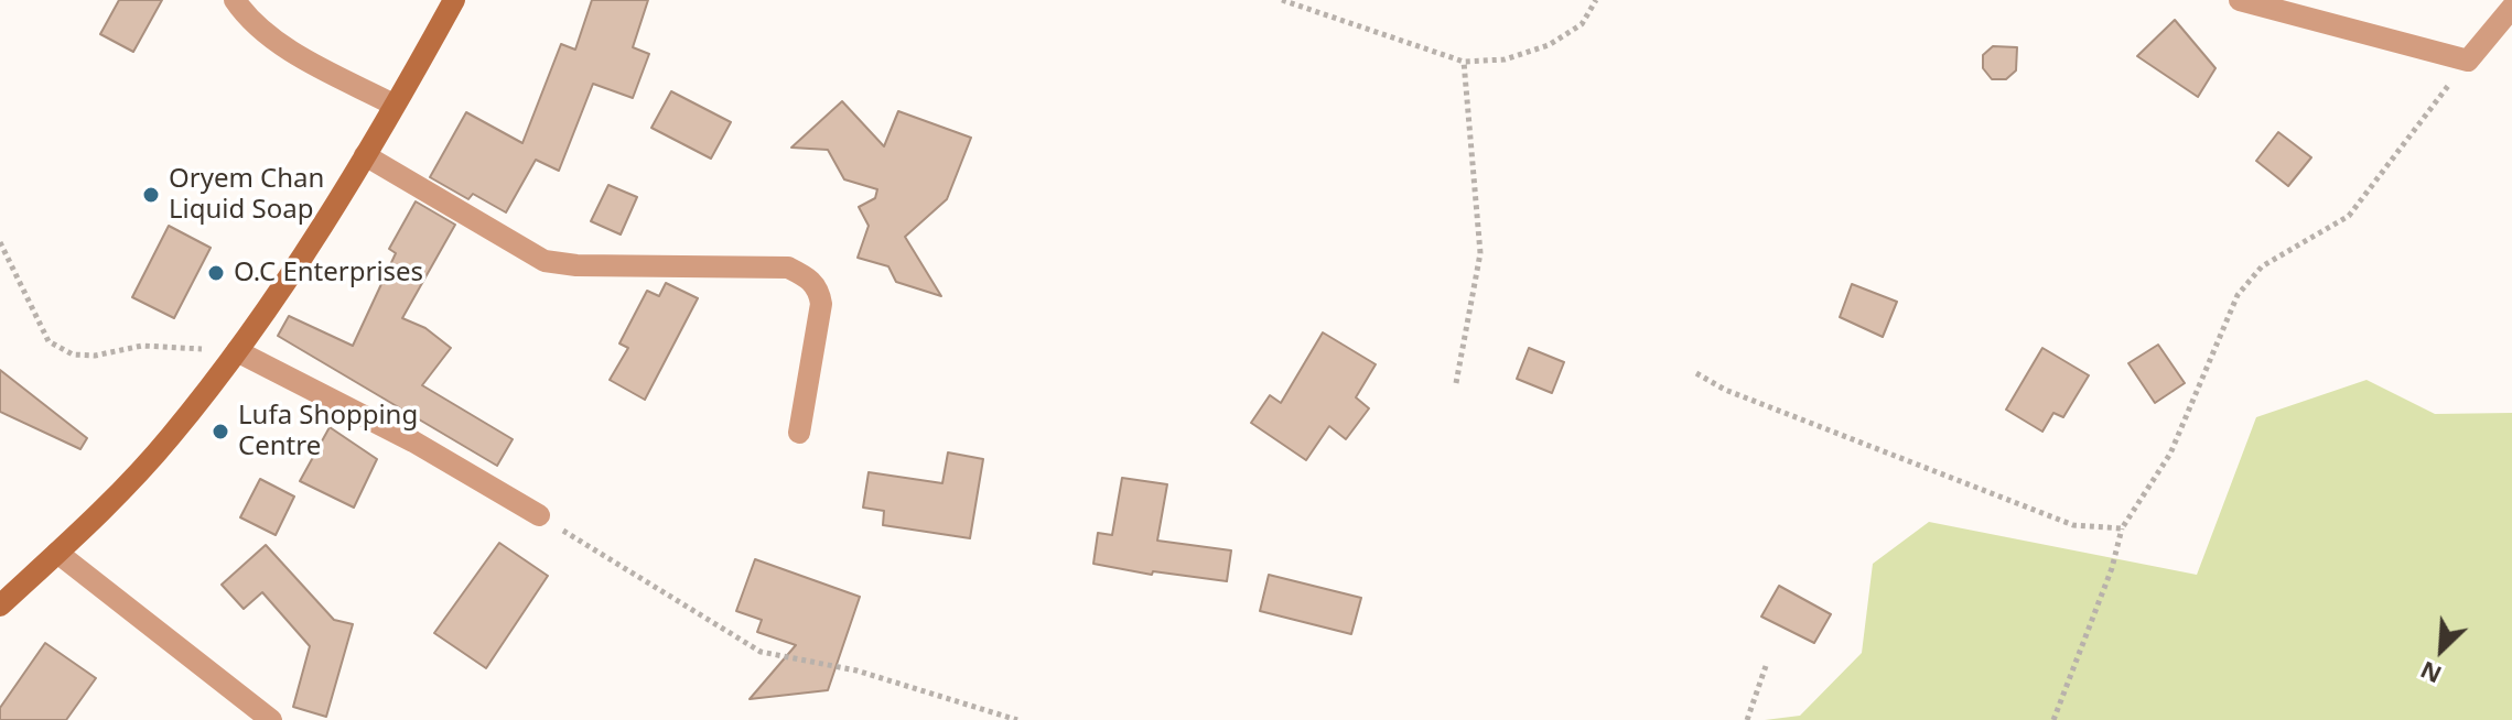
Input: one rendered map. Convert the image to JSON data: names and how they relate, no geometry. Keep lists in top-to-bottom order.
{
  "places": ["Oryem Chan Liquid Soap", "O.C Enterprises", "Lufa Shopping Centre"],
  "north": "bottom left"
}
